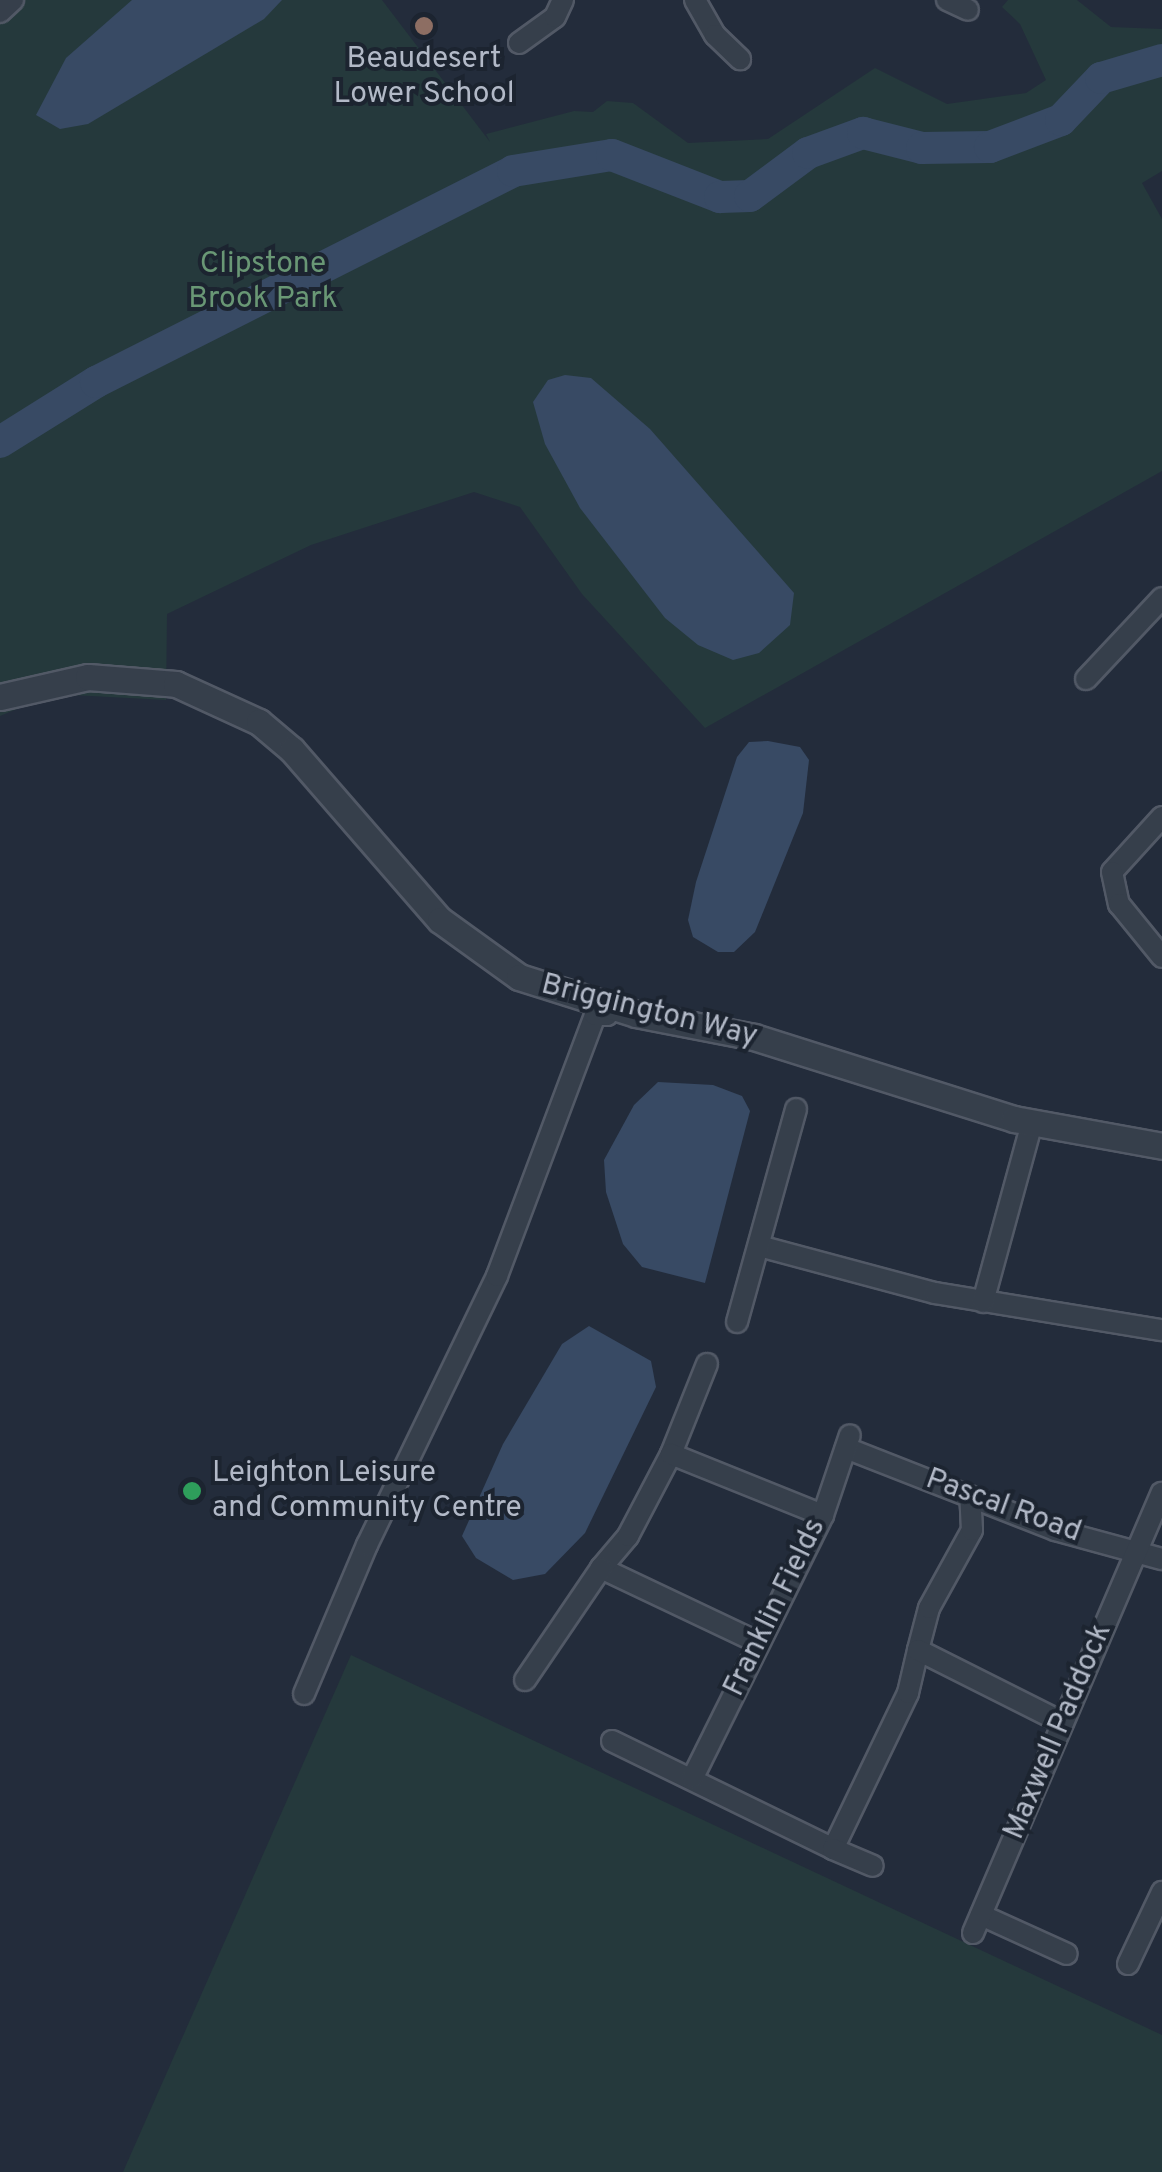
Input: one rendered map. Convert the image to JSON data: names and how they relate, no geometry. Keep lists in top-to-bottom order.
{
  "streets": {
    "street": [
      "Briggington Way",
      "Pascal Road",
      "Franklin Fields",
      "Maxwell Paddock"
    ]
  },
  "crossings": [
    ["Pascal Road", "Franklin Fields"],
    ["Pascal Road", "Maxwell Paddock"]
  ],
  "parks": ["Clipstone Brook Park"],
  "places": ["Beaudesert Lower School", "Leighton Leisure and Community Centre"]
}
